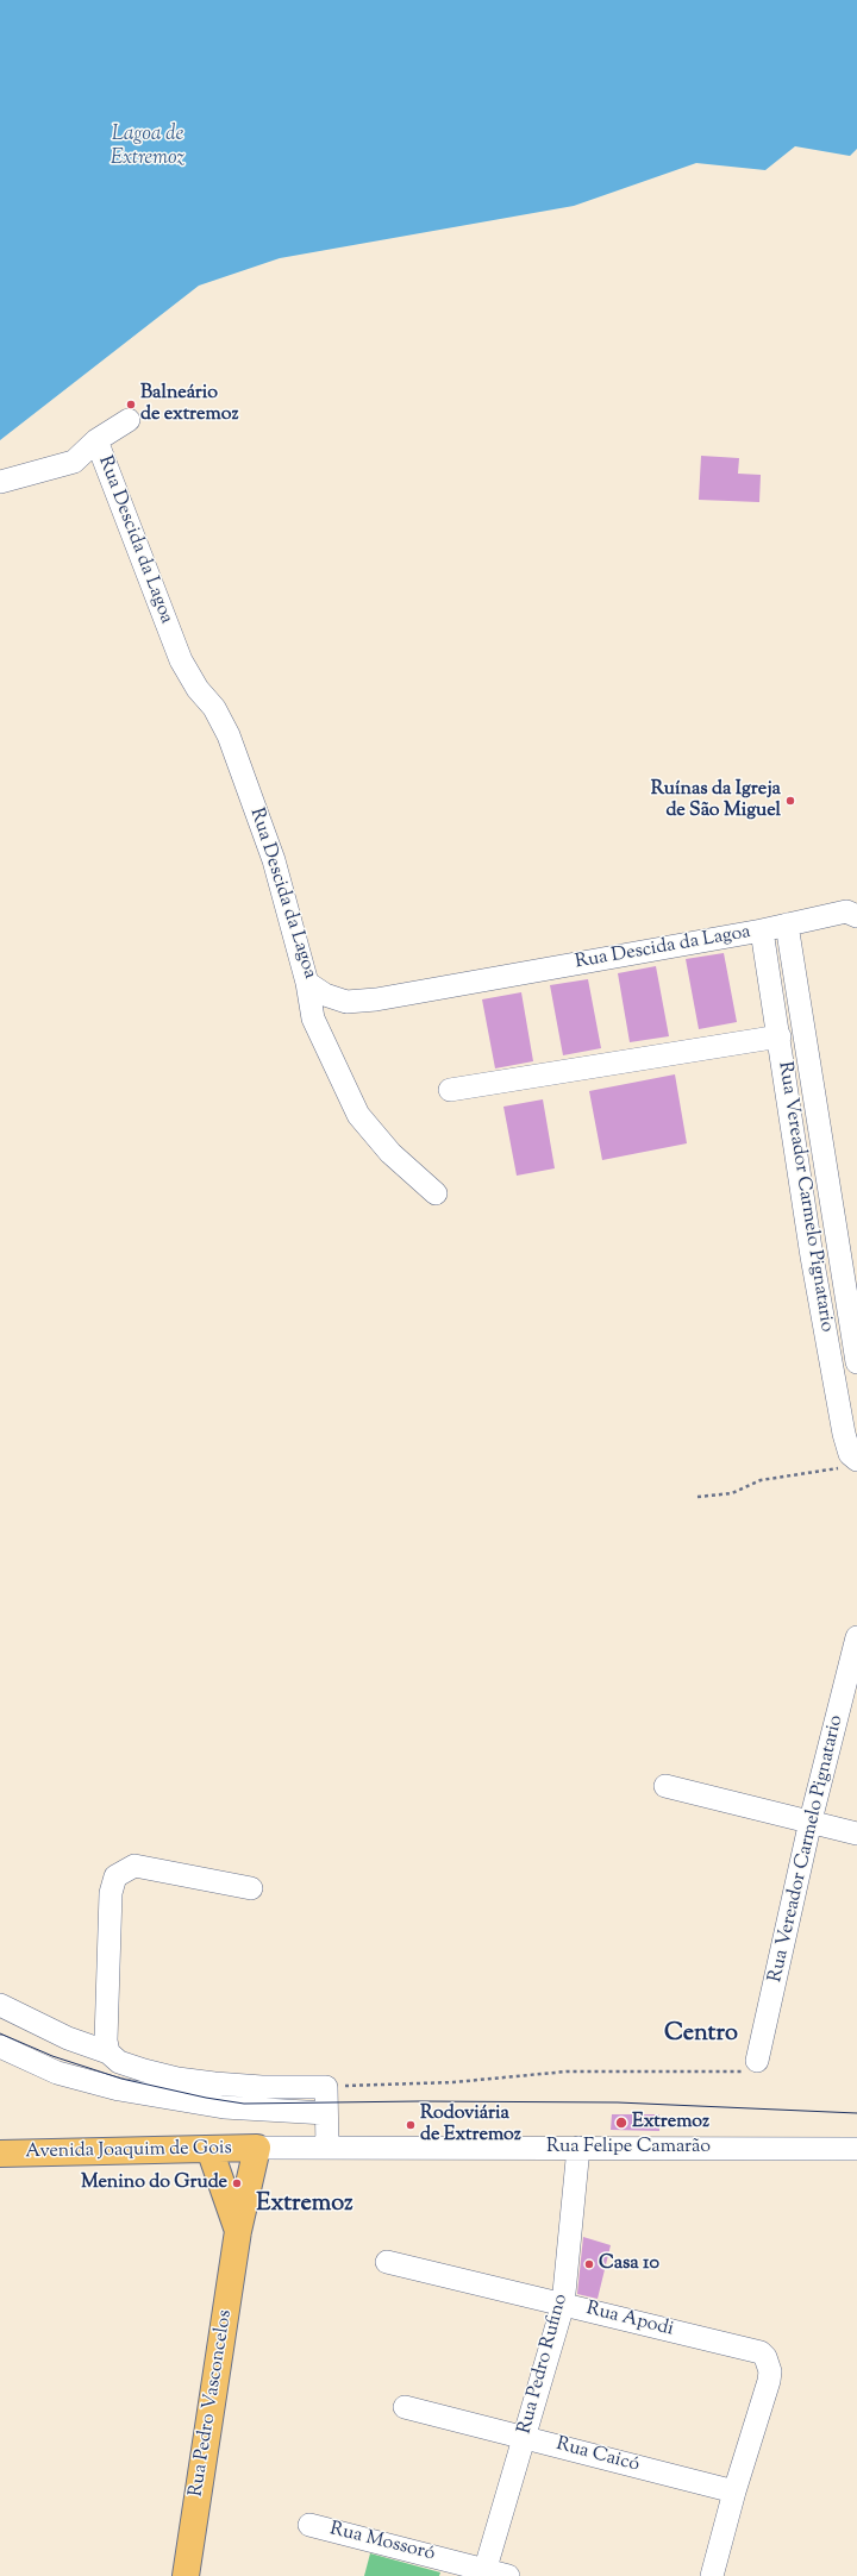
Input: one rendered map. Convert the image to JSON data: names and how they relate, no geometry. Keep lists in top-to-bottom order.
{
  "streets": {
    "main road": ["Avenida Joaquim de Gois", "Rua Pedro Vasconcelos"],
    "street": [
      "Rua Descida da Lagoa",
      "Rua Vereador Carmelo Pignatario",
      "Rua Felipe Camarão",
      "Rua Apodi",
      "Rua Pedro Rufino",
      "Rua Caicó",
      "Rua Mossoró"
    ]
  },
  "crossings": [
    ["Rua Descida da Lagoa", "Rua Vereador Carmelo Pignatario"],
    ["Rua Felipe Camarão", "Avenida Joaquim de Gois"],
    ["Rua Felipe Camarão", "Rua Pedro Rufino"],
    ["Rua Felipe Camarão", "Rua Pedro Vasconcelos"],
    ["Avenida Joaquim de Gois", "Rua Pedro Vasconcelos"],
    ["Rua Apodi", "Rua Pedro Rufino"],
    ["Rua Apodi", "Rua Caicó"],
    ["Rua Pedro Rufino", "Rua Caicó"],
    ["Rua Pedro Rufino", "Rua Mossoró"]
  ],
  "districts": ["Centro", "Extremoz"],
  "water": ["Lagoa de Extremoz"],
  "places": [
    "Balneário de extremoz",
    "Ruínas da Igreja de São Miguel",
    "Extremoz",
    "Rodoviária de Extremoz",
    "Menino do Grude",
    "Casa 10"
  ]
}
